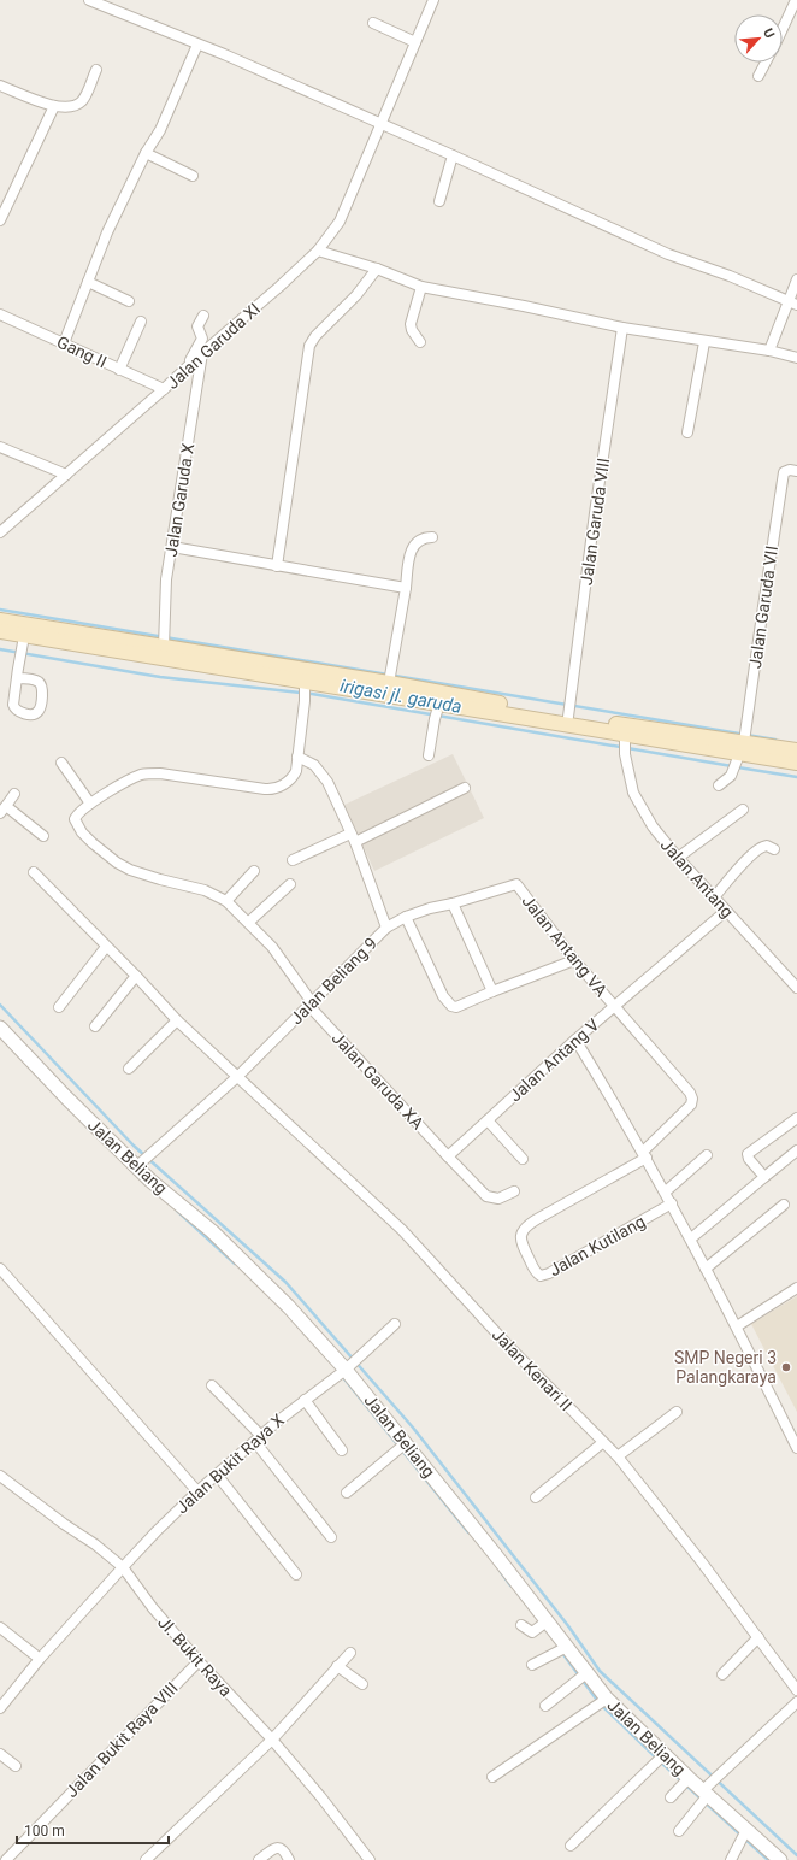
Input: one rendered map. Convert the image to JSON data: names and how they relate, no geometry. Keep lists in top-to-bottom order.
{
  "streets": {
    "street": [
      "Jalan Garuda XI",
      "Gang II",
      "Jalan Garuda X",
      "Jalan Garuda VIII",
      "Jalan Garuda VII",
      "Jalan Antang",
      "Jalan Antang VA",
      "Jalan Beliang 9",
      "Jalan Antang V",
      "Jalan Garuda XA",
      "Jalan Beliang",
      "Jalan Kutilang",
      "Jalan Kenari II",
      "Jalan Bukit Raya X",
      "Jl. Bukit Raya",
      "Jalan Bukit Raya VIII"
    ]
  },
  "crossings": [
    ["Jalan Garuda XI", "Gang II"],
    ["Jalan Garuda XI", "Jalan Garuda X"],
    ["Jalan Antang", "Jalan Antang V"],
    ["Jalan Antang VA", "Jalan Antang V"],
    ["Jalan Antang VA", "Jalan Kutilang"],
    ["Jalan Beliang 9", "Jalan Garuda XA"],
    ["Jalan Beliang 9", "Jalan Beliang"],
    ["Jalan Beliang 9", "Jalan Kenari II"],
    ["Jalan Antang V", "Jalan Garuda XA"],
    ["Jalan Beliang", "Jalan Bukit Raya X"],
    ["Jalan Bukit Raya X", "Jl. Bukit Raya"],
    ["Jl. Bukit Raya", "Jalan Bukit Raya VIII"]
  ],
  "water": ["irigasi jl. garuda"],
  "places": ["SMP Negeri 3 Palangkaraya"],
  "scale_bar": "100 m",
  "north": "top right"
}
